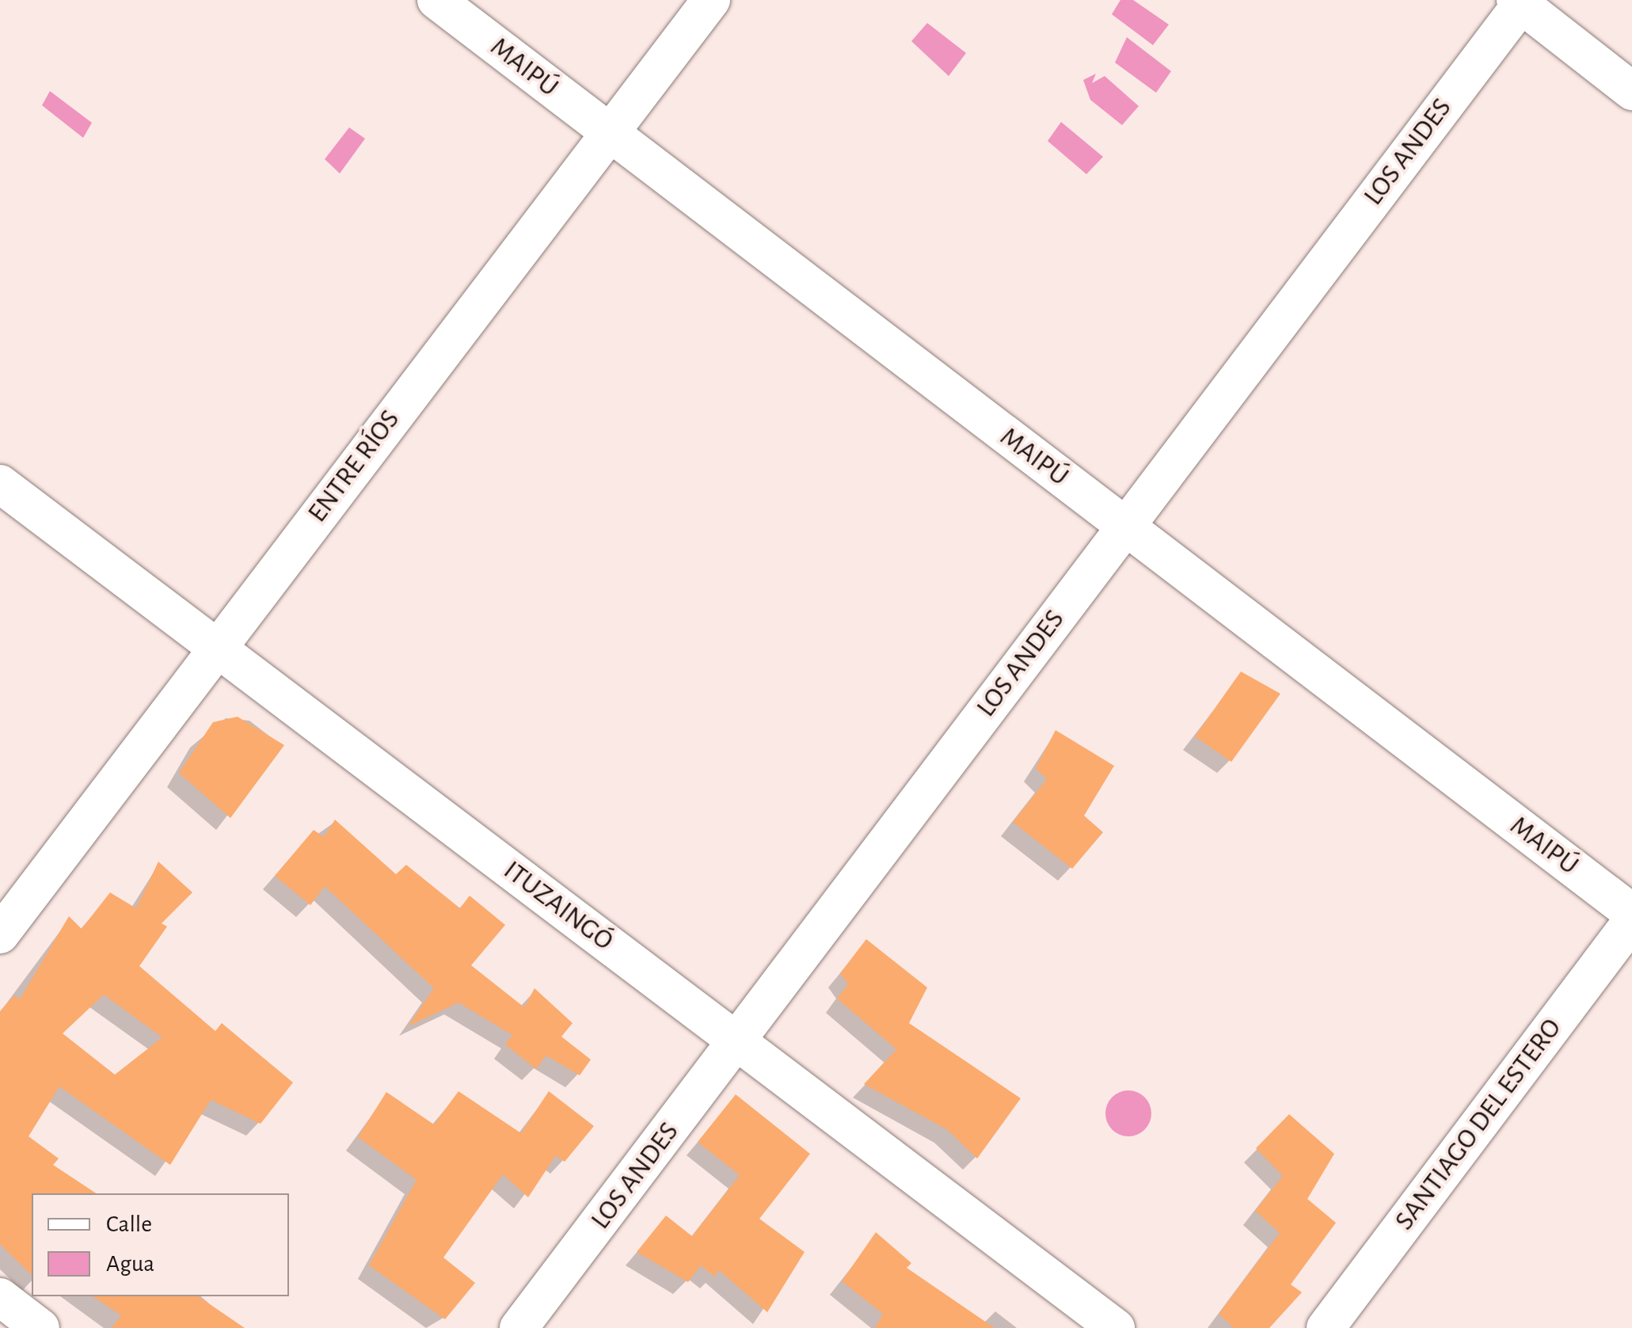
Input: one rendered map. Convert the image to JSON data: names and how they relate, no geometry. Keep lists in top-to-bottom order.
{
  "streets": {
    "street": [
      "MAIPÚ",
      "LOS ANDES",
      "ENTRE RÍOS",
      "ITUZAINGÓ",
      "SANTIAGO DEL ESTERO"
    ]
  },
  "crossings": [
    ["MAIPÚ", "LOS ANDES"],
    ["MAIPÚ", "ENTRE RÍOS"],
    ["LOS ANDES", "ITUZAINGÓ"],
    ["ENTRE RÍOS", "ITUZAINGÓ"]
  ],
  "legend": ["Calle", "Agua"]
}
